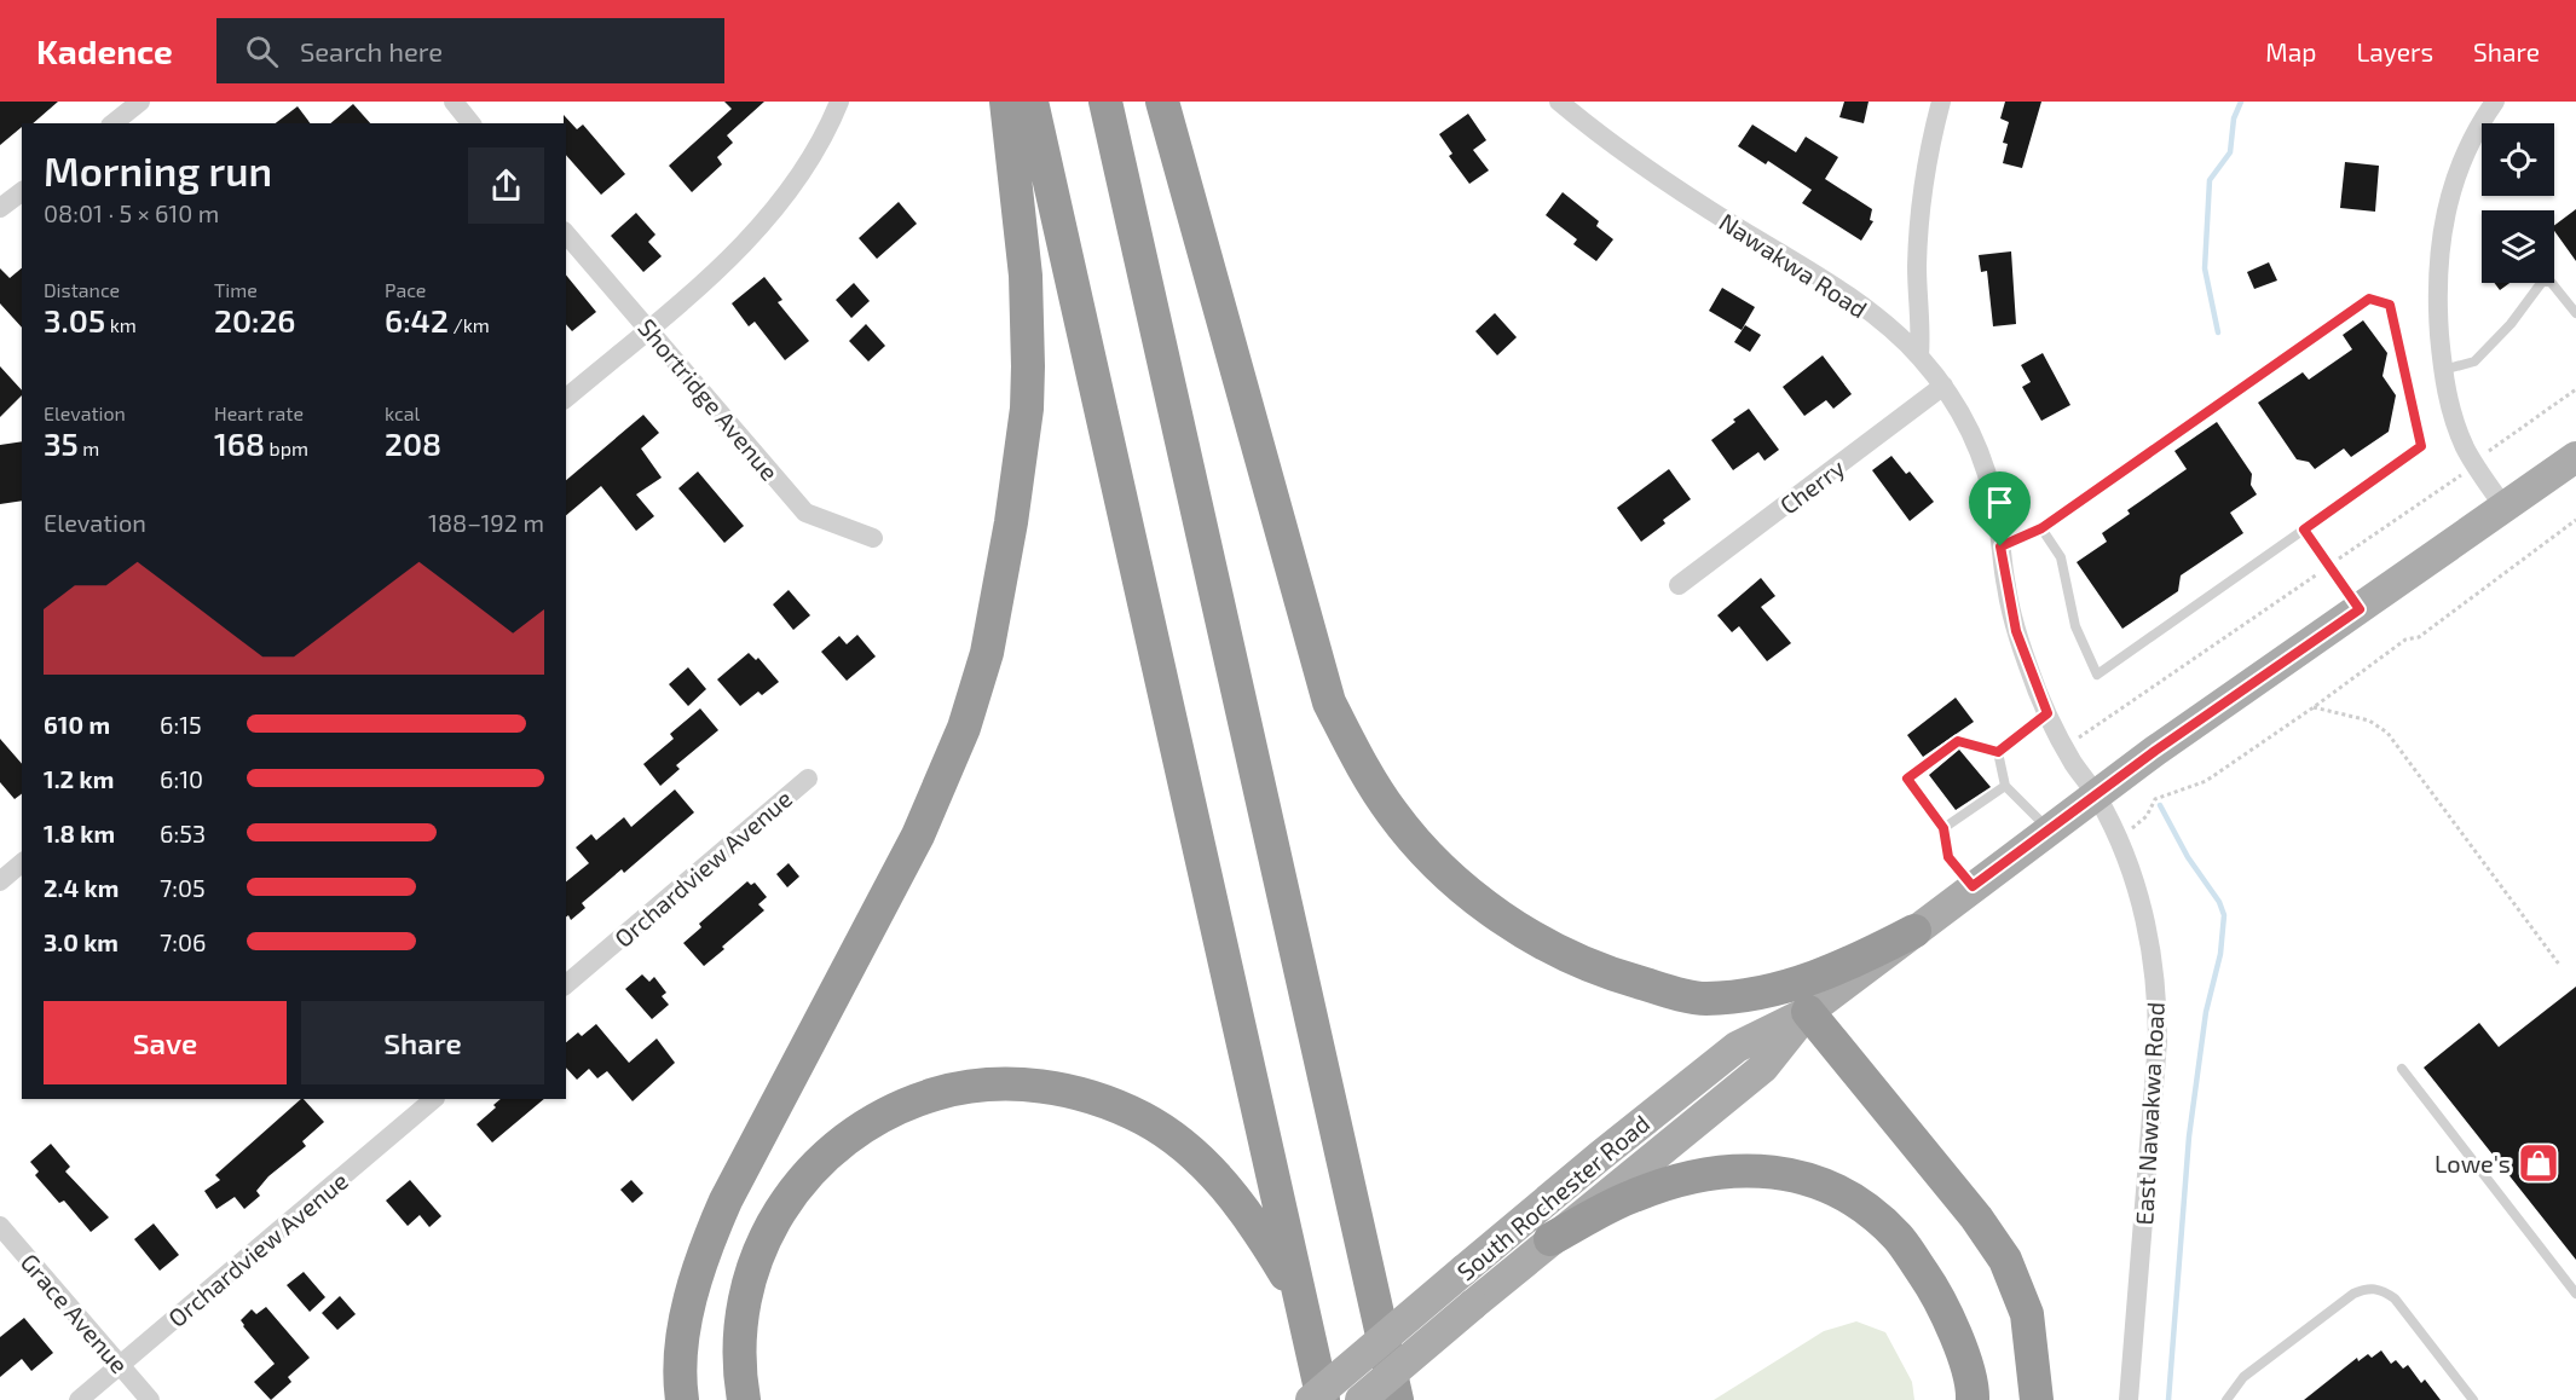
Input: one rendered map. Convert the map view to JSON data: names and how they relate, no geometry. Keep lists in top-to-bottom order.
{
  "streets": {
    "main road": ["South Rochester Road"],
    "street": [
      "Nawakwa Road",
      "Shortridge Avenue",
      "Cherry",
      "Orchardview Avenue",
      "East Nawakwa Road",
      "Grace Avenue"
    ]
  },
  "crossings": [
    ["Nawakwa Road", "Cherry"],
    ["Nawakwa Road", "East Nawakwa Road"],
    ["Nawakwa Road", "South Rochester Road"],
    ["Orchardview Avenue", "Grace Avenue"],
    ["East Nawakwa Road", "South Rochester Road"]
  ],
  "places": {
    "shop": ["Lowe's"]
  },
  "page": {
    "header": "Kadence",
    "search": "Search here",
    "nav": ["Map", "Layers", "Share"],
    "heading": ["Morning run", "08:01 · 5 × 610 m"],
    "stats": [
      ["Distance", "3.05 km"],
      ["Time", "20:26"],
      ["Pace", "6:42 /km"],
      ["Elevation", "35 m"],
      ["Heart rate", "168 bpm"],
      ["kcal", "208"]
    ],
    "chart": ["Elevation", "188–192 m"],
    "list": [
      {
        "name": "610 m",
        "note": "6:15"
      },
      {
        "name": "1.2 km",
        "note": "6:10"
      },
      {
        "name": "1.8 km",
        "note": "6:53"
      },
      {
        "name": "2.4 km",
        "note": "7:05"
      },
      {
        "name": "3.0 km",
        "note": "7:06"
      }
    ],
    "buttons": ["Save", "Share"]
  }
}
